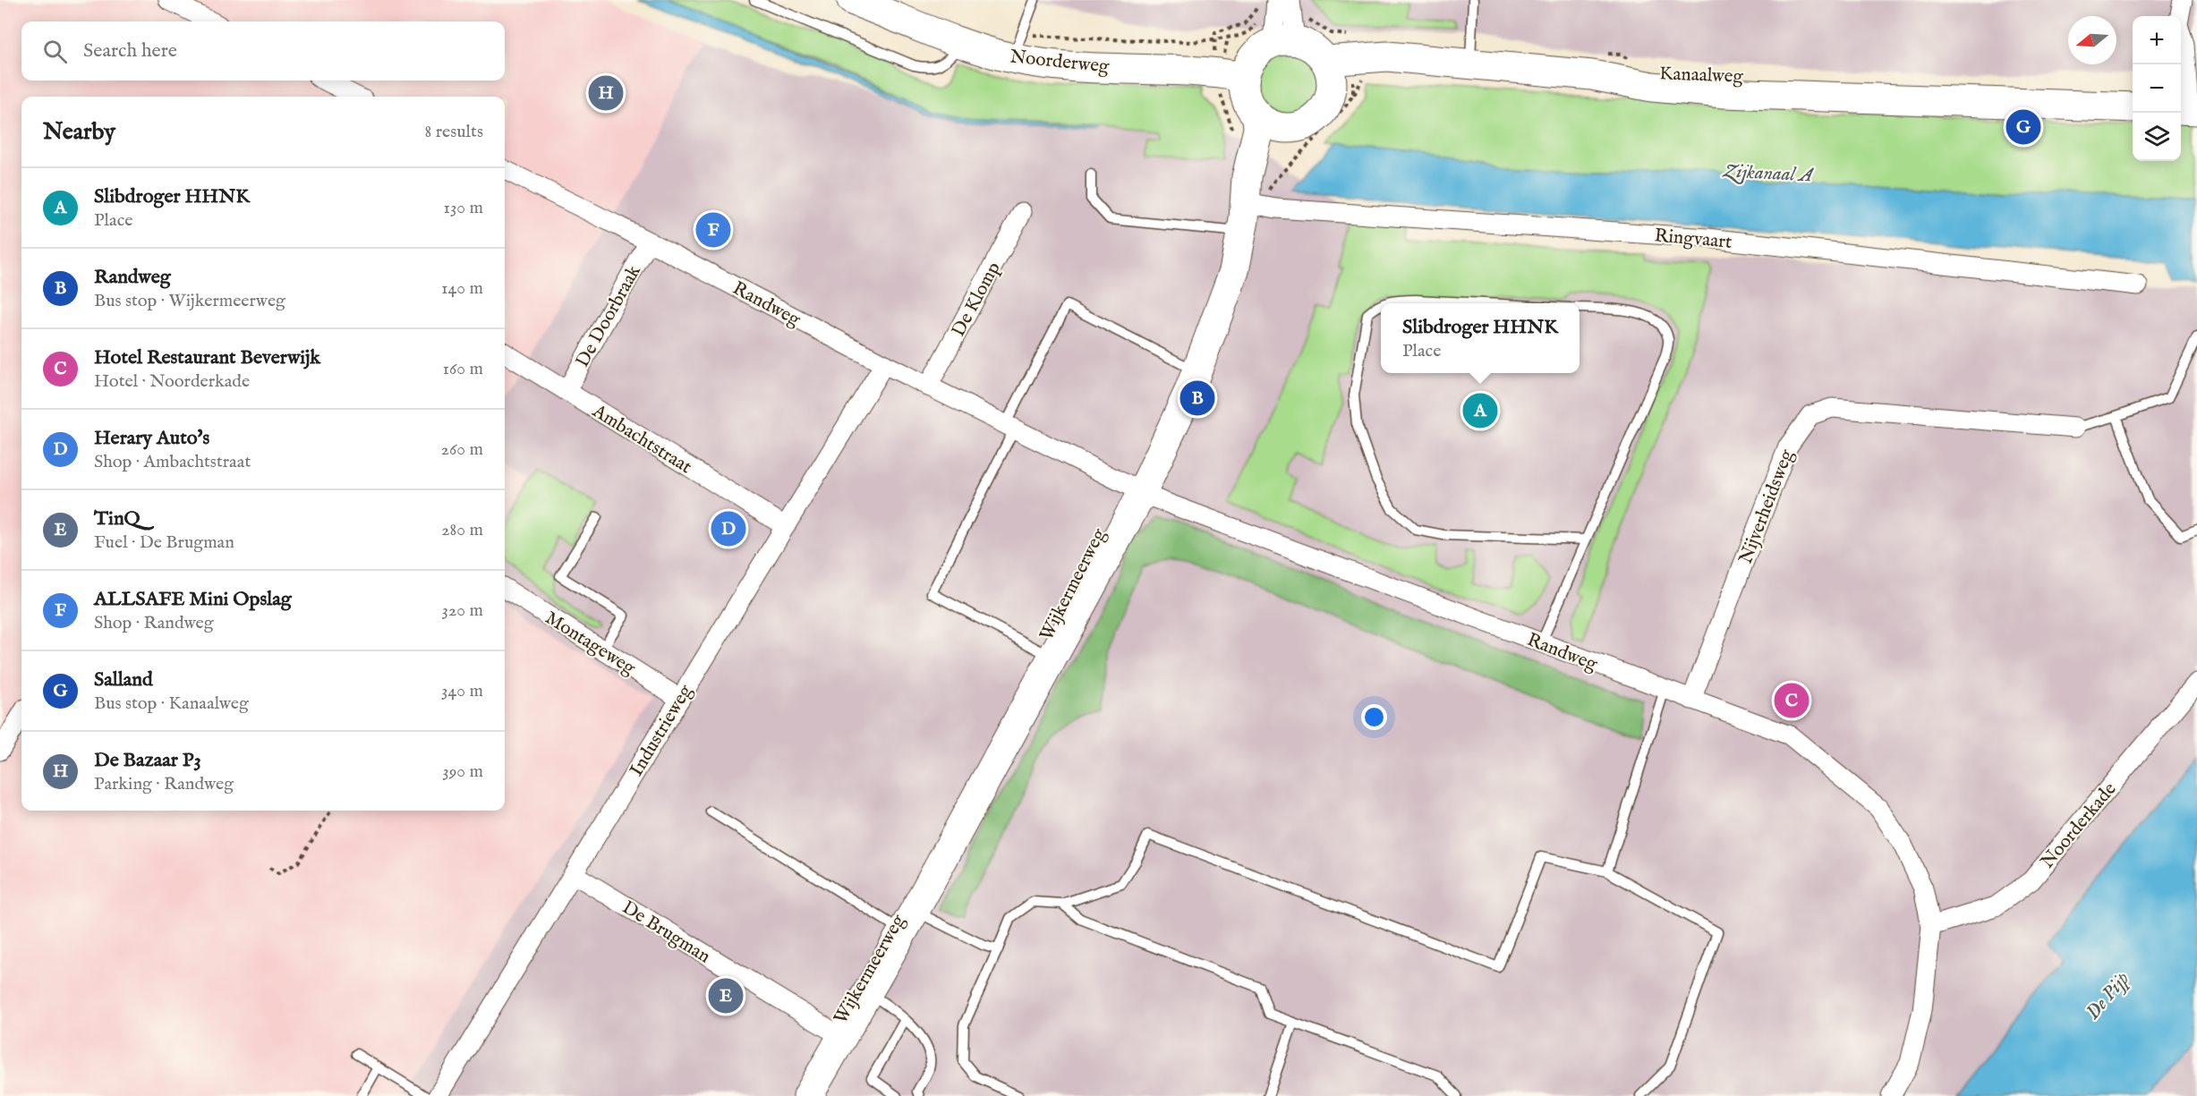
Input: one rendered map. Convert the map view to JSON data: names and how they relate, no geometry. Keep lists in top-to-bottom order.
{
  "streets": {
    "main road": ["Noorderweg", "Kanaalweg", "Wijkermeerweg"],
    "street": [
      "Ringvaart",
      "De Klomp",
      "Randweg",
      "De Doorbraak",
      "Ambachtstraat",
      "Nijverheidsweg",
      "Montageweg",
      "Industrieweg",
      "Noorderkade",
      "De Brugman"
    ]
  },
  "crossings": [
    ["Ringvaart", "Wijkermeerweg"],
    ["De Klomp", "Randweg"],
    ["Randweg", "De Doorbraak"],
    ["Randweg", "Nijverheidsweg"],
    ["Randweg", "Wijkermeerweg"],
    ["Randweg", "Industrieweg"],
    ["De Doorbraak", "Ambachtstraat"],
    ["Ambachtstraat", "Industrieweg"],
    ["Wijkermeerweg", "De Brugman"],
    ["Montageweg", "Industrieweg"],
    ["Industrieweg", "De Brugman"]
  ],
  "water": ["Zijkanaal A", "De Pijp"],
  "north": "left",
  "page": {
    "map_buttons": ["+", "−"],
    "search": "Search here",
    "pins": [
      "H",
      "G",
      "F",
      "B",
      "A",
      "D",
      "C",
      "E"
    ],
    "heading": ["Nearby", "8 results"],
    "list": [
      {
        "mark": "A",
        "name": "Slibdroger HHNK",
        "note": "Place",
        "value": "130 m"
      },
      {
        "mark": "B",
        "name": "Randweg",
        "note": "Bus stop · Wijkermeerweg",
        "value": "140 m"
      },
      {
        "mark": "C",
        "name": "Hotel Restaurant Beverwijk",
        "note": "Hotel · Noorderkade",
        "value": "160 m"
      },
      {
        "mark": "D",
        "name": "Herary Auto's",
        "note": "Shop · Ambachtstraat",
        "value": "260 m"
      },
      {
        "mark": "E",
        "name": "TinQ",
        "note": "Fuel · De Brugman",
        "value": "280 m"
      },
      {
        "mark": "F",
        "name": "ALLSAFE Mini Opslag",
        "note": "Shop · Randweg",
        "value": "320 m"
      },
      {
        "mark": "G",
        "name": "Salland",
        "note": "Bus stop · Kanaalweg",
        "value": "340 m"
      },
      {
        "mark": "H",
        "name": "De Bazaar P3",
        "note": "Parking · Randweg",
        "value": "390 m"
      }
    ],
    "popup": ["Slibdroger HHNK", "Place"]
  }
}
